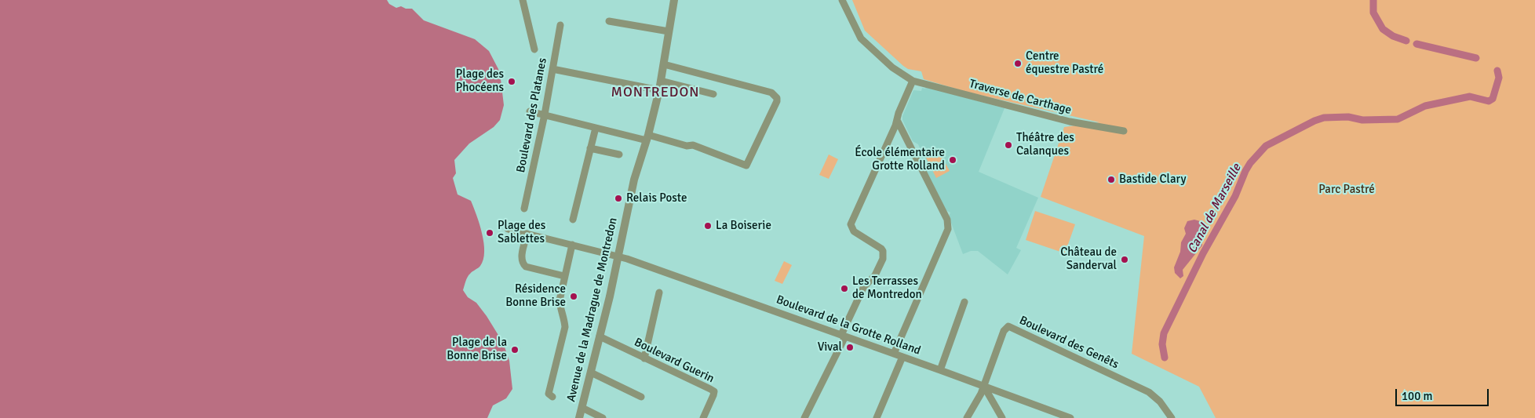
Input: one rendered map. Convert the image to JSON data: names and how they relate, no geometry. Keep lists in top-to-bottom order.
{
  "streets": {
    "street": [
      "Traverse de Carthage",
      "Boulevard des Platanes",
      "Avenue de la Madrague de Montredon",
      "Boulevard de la Grotte Rolland",
      "Boulevard des Genêts",
      "Boulevard Guerin"
    ]
  },
  "crossings": [
    ["Avenue de la Madrague de Montredon", "Boulevard de la Grotte Rolland"],
    ["Avenue de la Madrague de Montredon", "Boulevard Guerin"],
    ["Boulevard de la Grotte Rolland", "Boulevard des Genêts"]
  ],
  "districts": ["MONTREDON"],
  "water": ["Canal de Marseille"],
  "parks": ["Parc Pastré"],
  "places": [
    "Centre équestre Pastré",
    "Plage des Phocéens",
    "Théâtre des Calanques",
    "École élémentaire Grotte Rolland",
    "Bastide Clary",
    "Relais Poste",
    "La Boiserie",
    "Plage des Sablettes",
    "Château de Sanderval",
    "Les Terrasses de Montredon",
    "Résidence Bonne Brise",
    "Vival",
    "Plage de la Bonne Brise"
  ],
  "scale_bar": "100 m"
}
